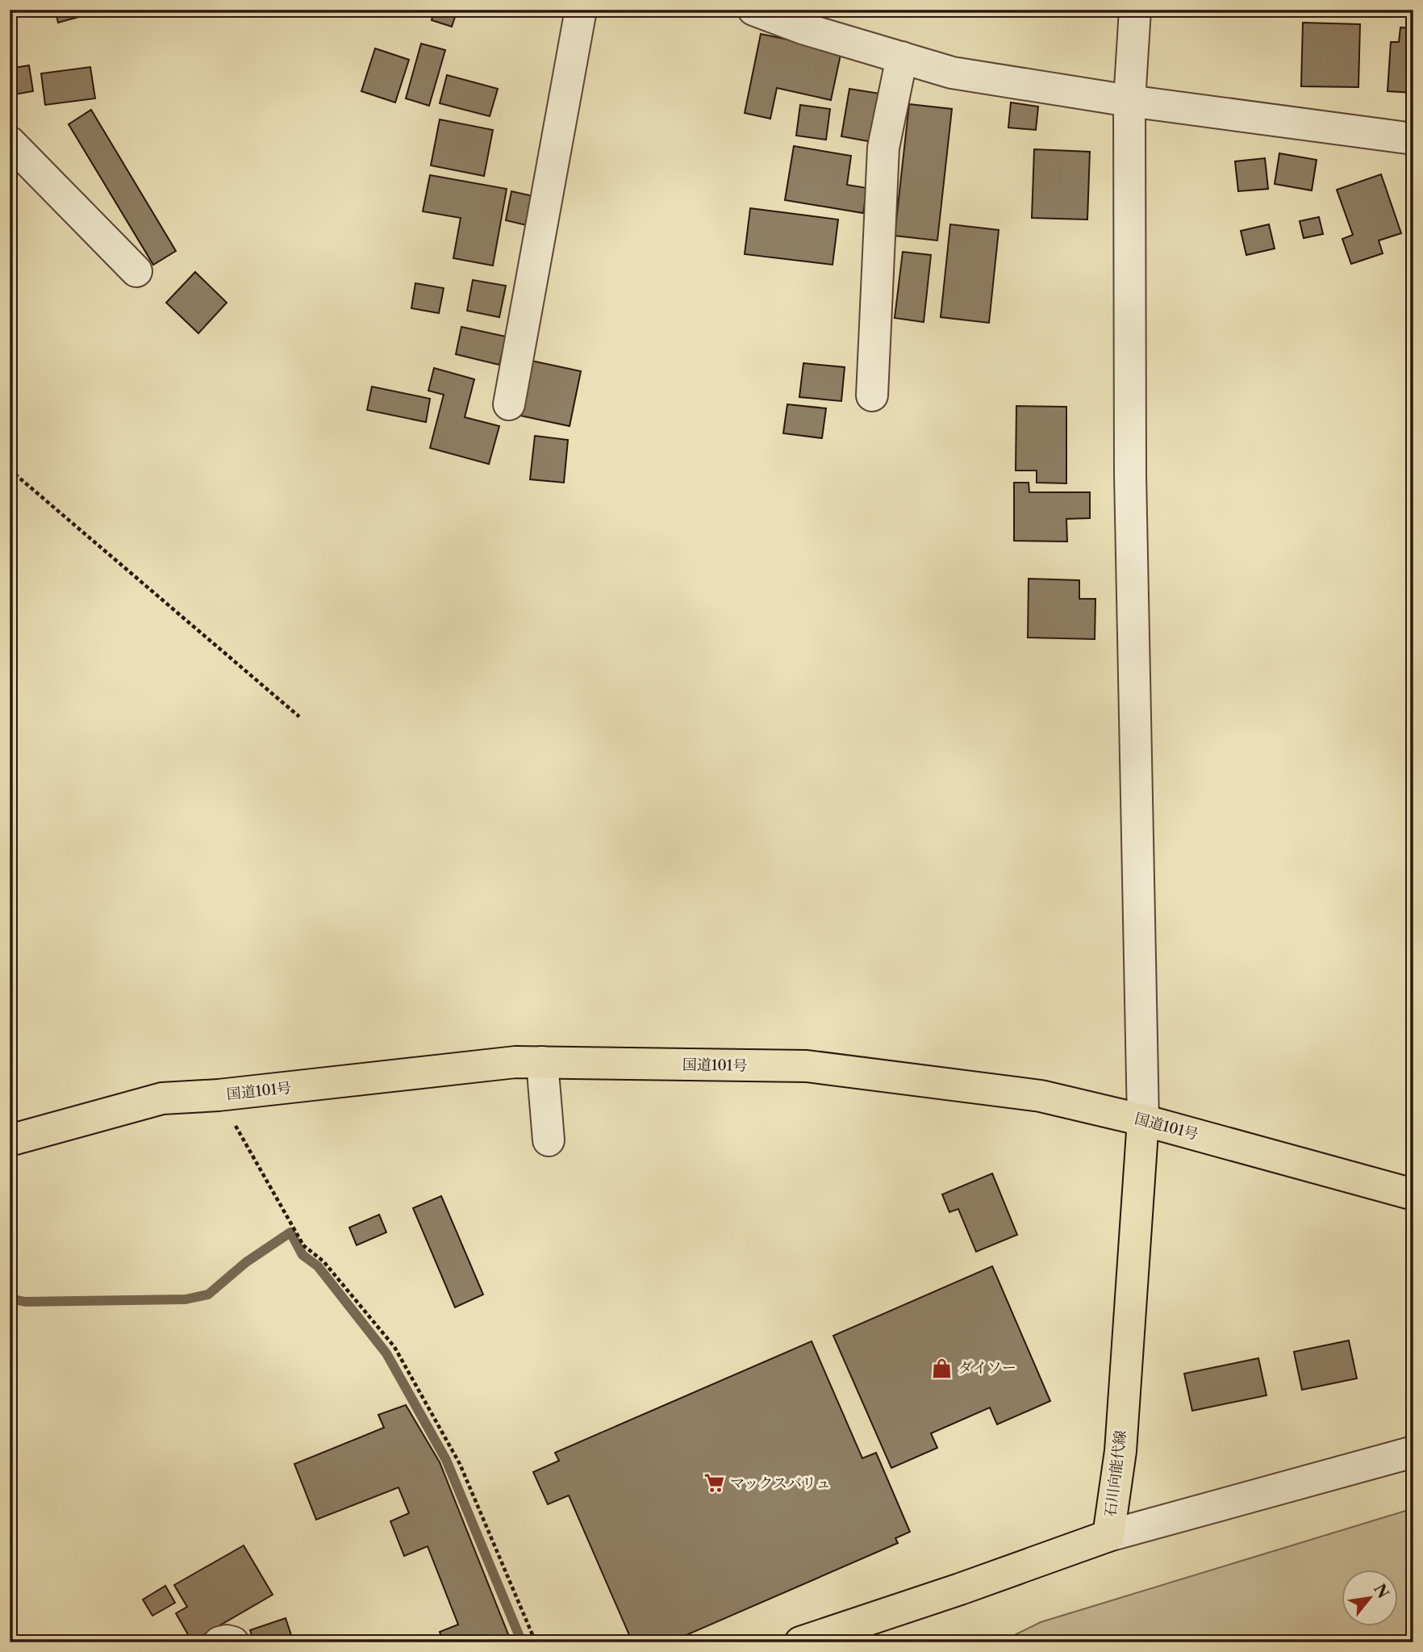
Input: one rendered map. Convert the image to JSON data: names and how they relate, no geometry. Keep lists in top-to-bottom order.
{
  "streets": {
    "main road": ["国道101号", "石川向能代線"]
  },
  "crossings": [
    ["国道101号", "石川向能代線"]
  ],
  "places": {
    "shop": ["ダイソー"],
    "supermarket": ["マックスバリュ"]
  },
  "north": "top right"
}
